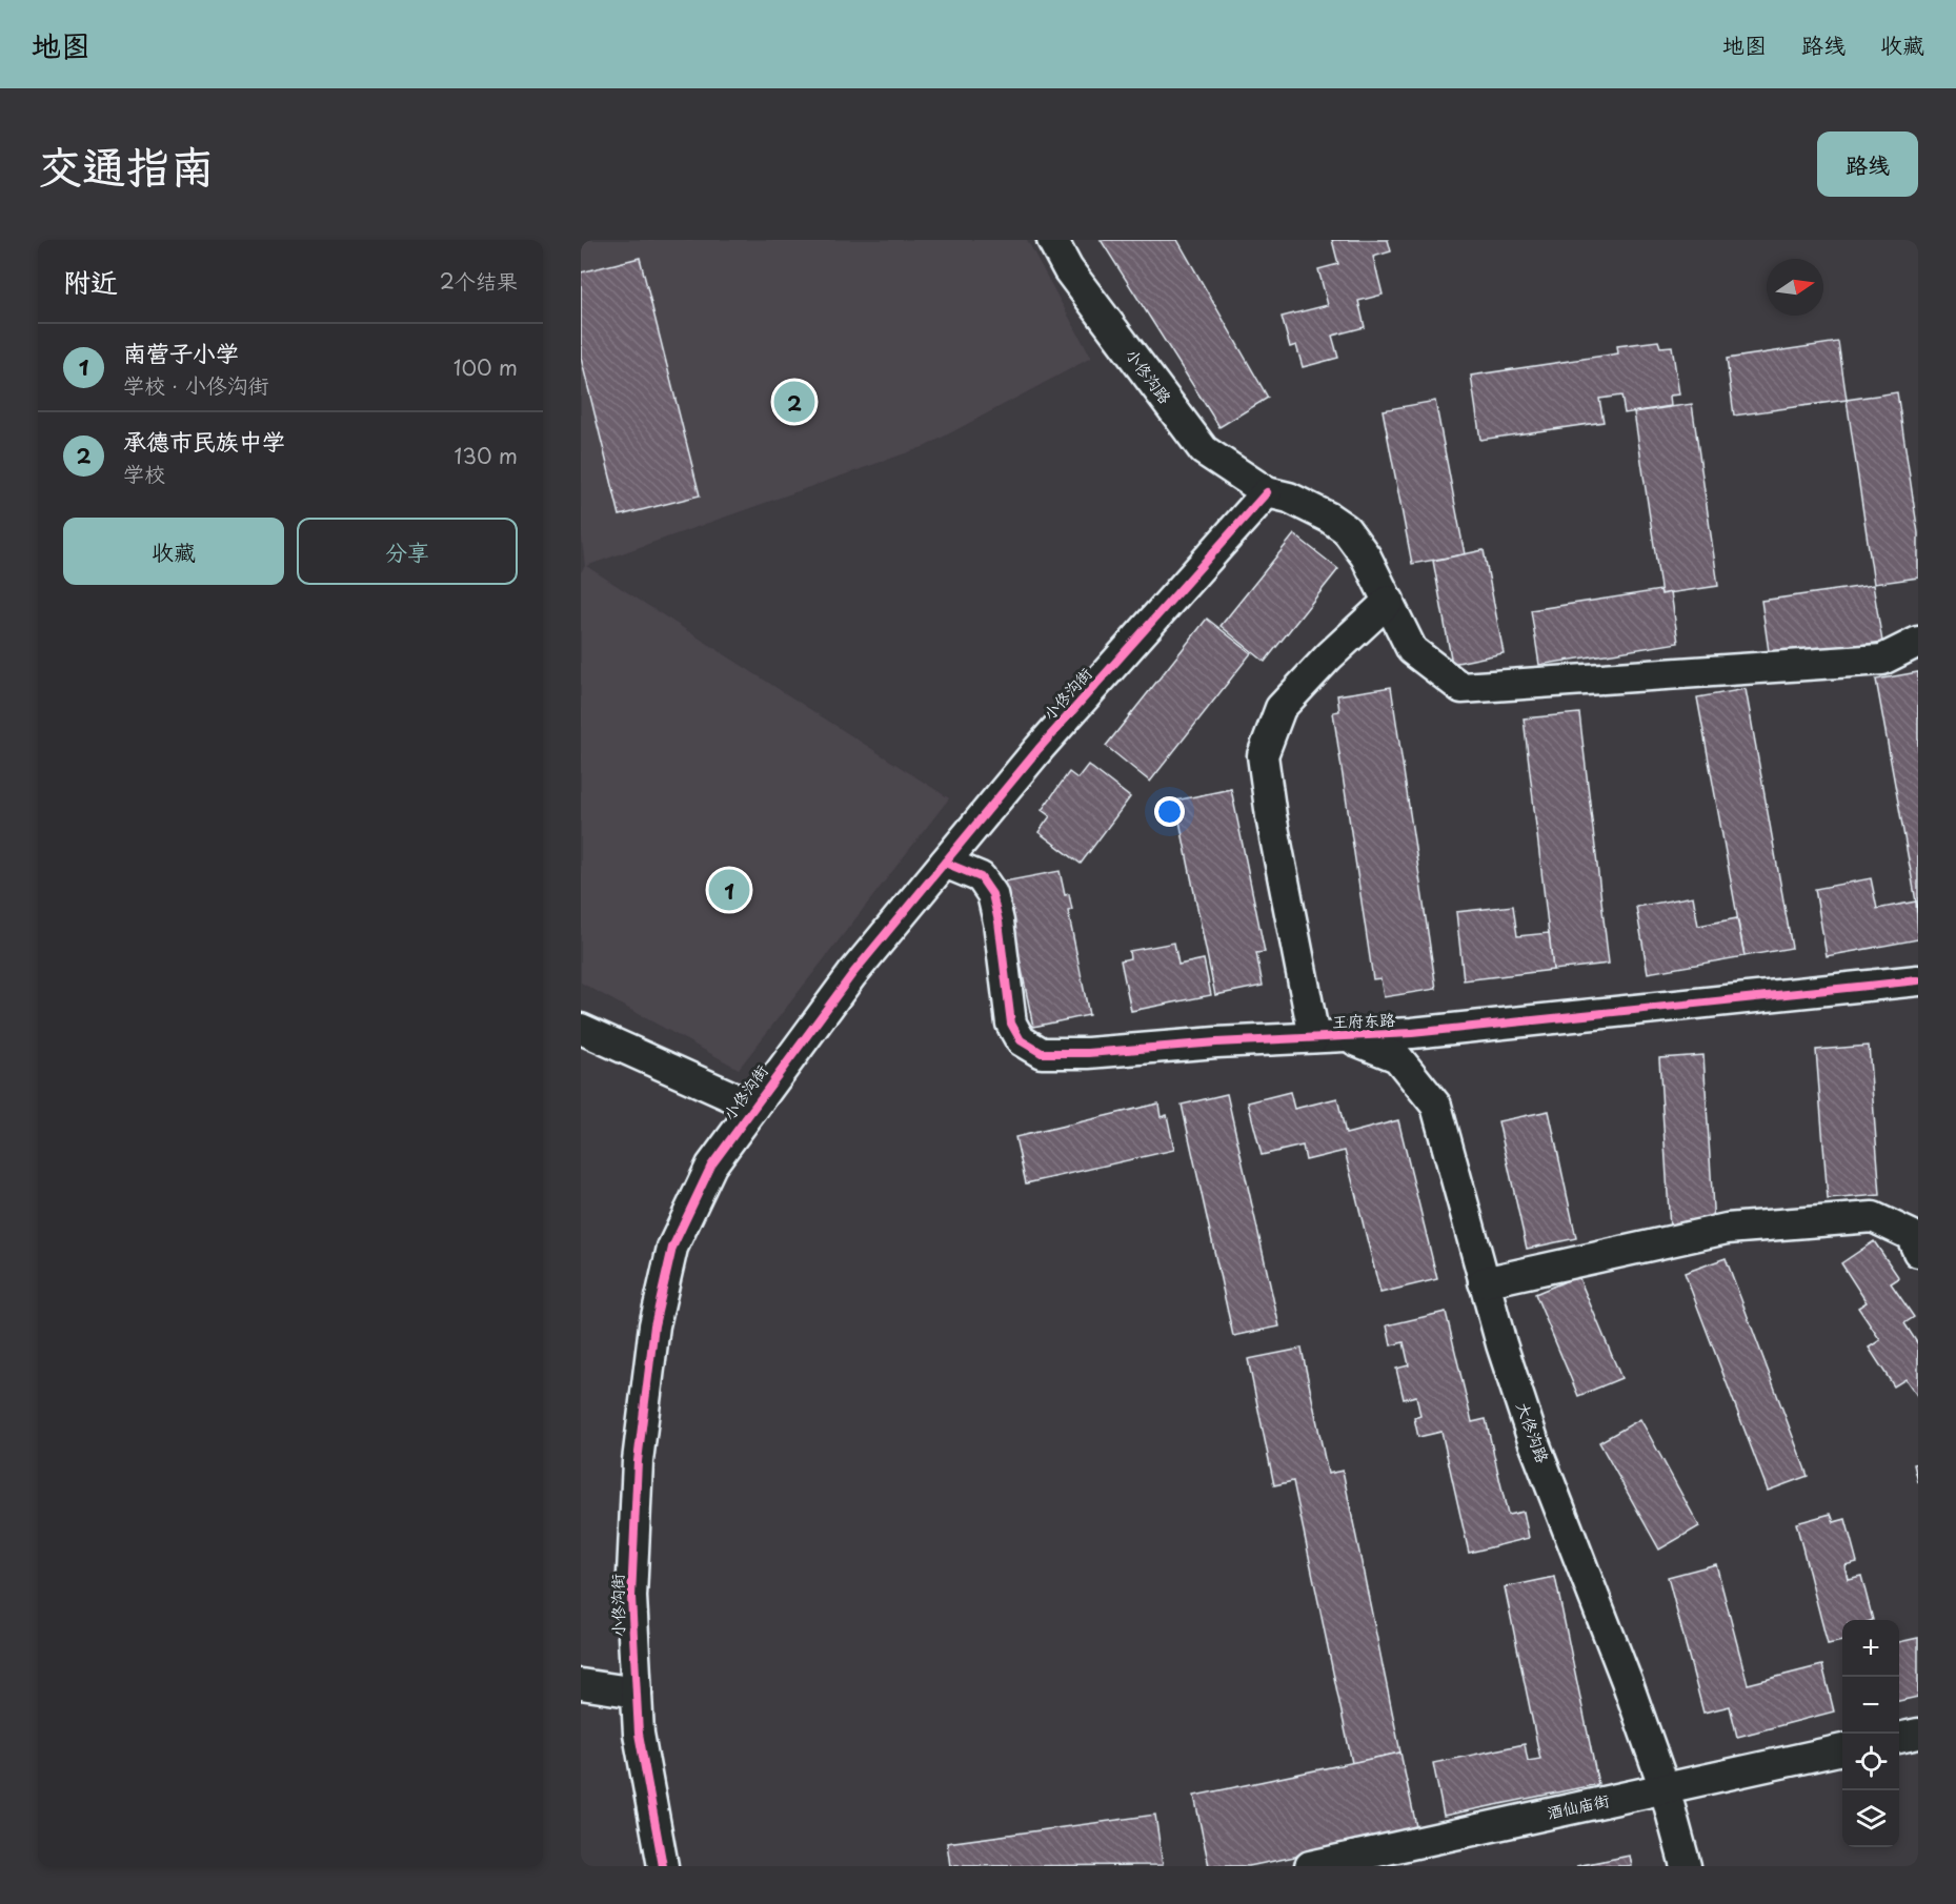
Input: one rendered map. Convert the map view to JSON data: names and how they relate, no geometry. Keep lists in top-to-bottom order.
{
  "streets": {
    "street": [
      "小佟沟路",
      "小佟沟街",
      "王府东路",
      "大佟沟路",
      "酒仙庙街"
    ]
  },
  "crossings": [
    ["小佟沟路", "小佟沟街"],
    ["小佟沟街", "王府东路"],
    ["王府东路", "大佟沟路"],
    ["大佟沟路", "酒仙庙街"]
  ],
  "north": "right",
  "page": {
    "header": "地图",
    "nav": ["地图", "路线", "收藏"],
    "title": "交通指南",
    "buttons": [
      "路线",
      ["收藏", "分享"]
    ],
    "heading": ["附近", "2个结果"],
    "list": [
      {
        "mark": "1",
        "name": "南营子小学",
        "note": "学校 · 小佟沟街",
        "value": "100 m"
      },
      {
        "mark": "2",
        "name": "承德市民族中学",
        "note": "学校",
        "value": "130 m"
      }
    ],
    "pins": ["2", "1"],
    "map_buttons": ["+", "−"]
  }
}
